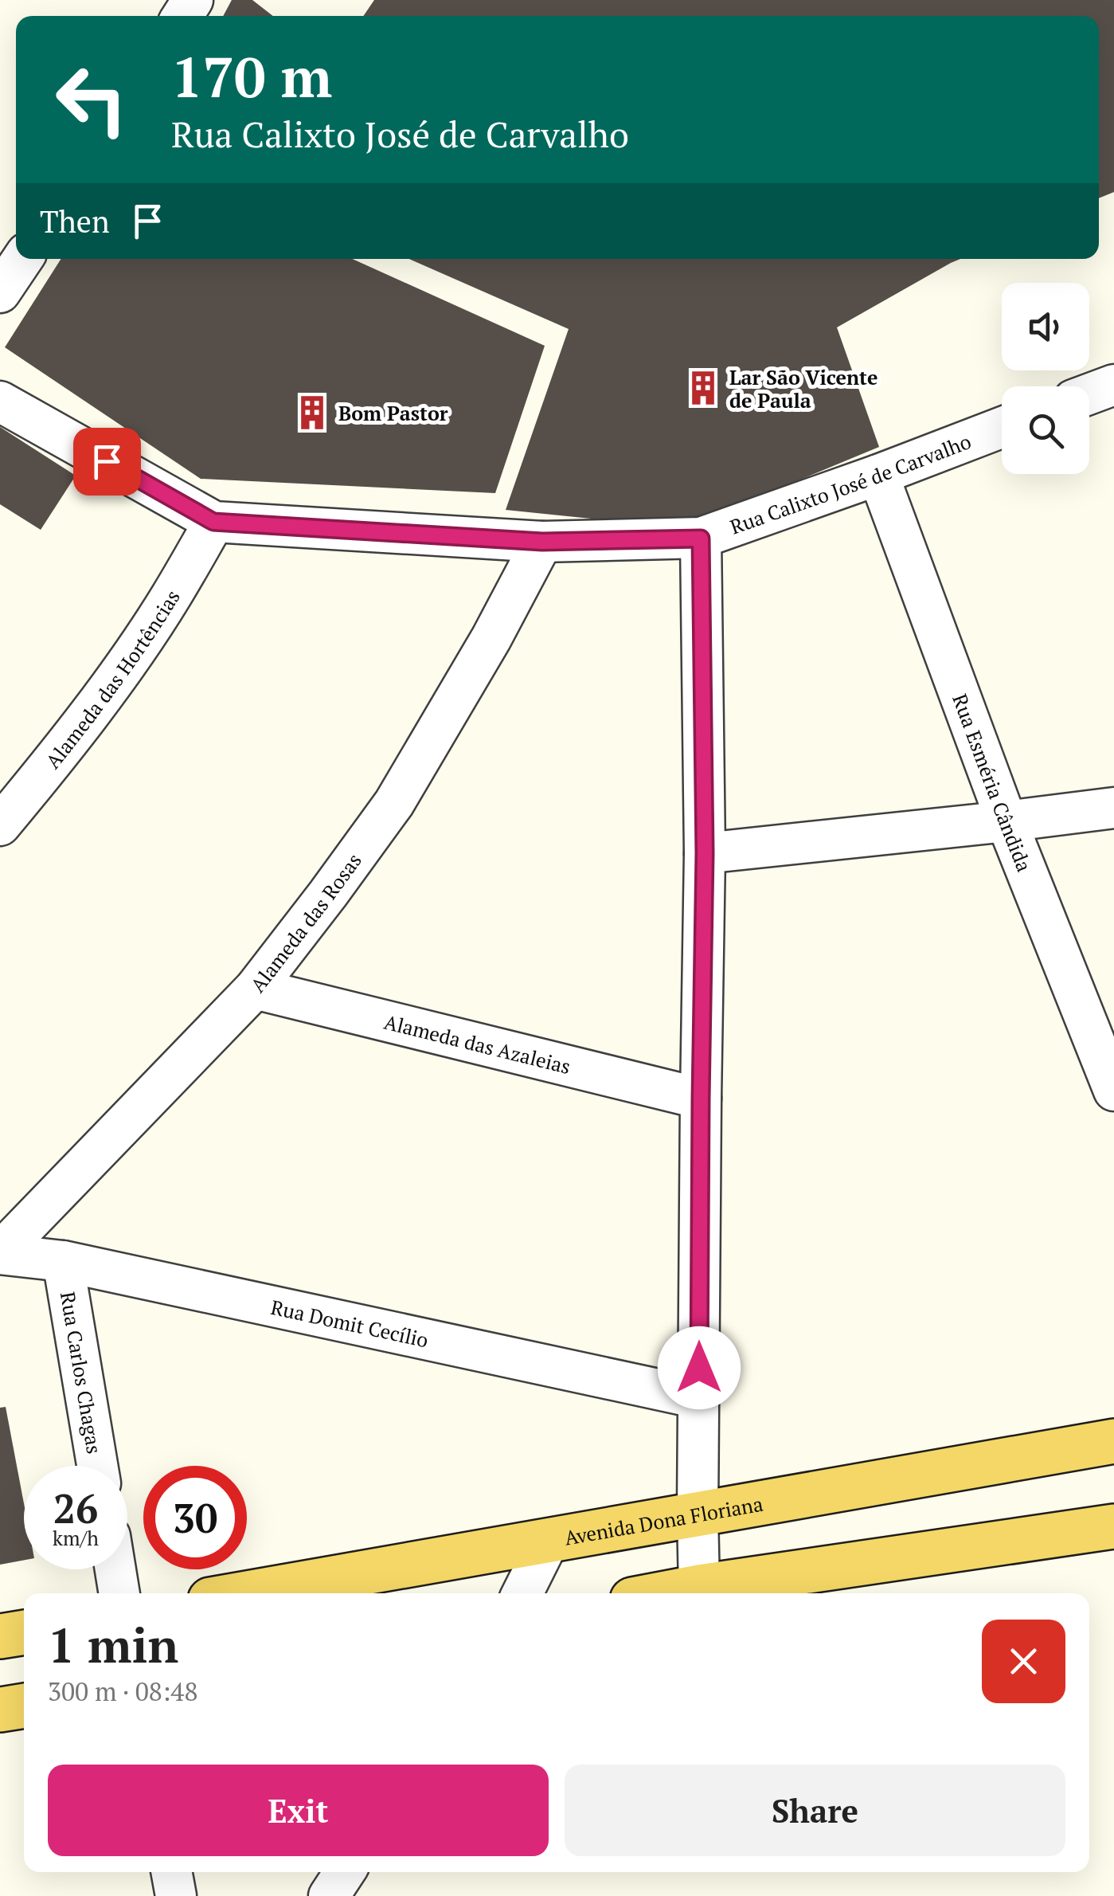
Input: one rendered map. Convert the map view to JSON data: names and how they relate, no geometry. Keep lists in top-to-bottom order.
{
  "streets": {
    "main road": ["Avenida Dona Floriana"],
    "street": [
      "Rua Calixto José de Carvalho",
      "Alameda das Hortências",
      "Rua Esméria Cândida",
      "Alameda das Rosas",
      "Alameda das Azaleias",
      "Rua Domit Cecílio",
      "Rua Carlos Chagas"
    ]
  },
  "crossings": [
    ["Rua Calixto José de Carvalho", "Alameda das Hortências"],
    ["Rua Calixto José de Carvalho", "Rua Esméria Cândida"],
    ["Rua Calixto José de Carvalho", "Alameda das Rosas"],
    ["Alameda das Rosas", "Alameda das Azaleias"],
    ["Alameda das Rosas", "Rua Domit Cecílio"],
    ["Rua Domit Cecílio", "Rua Carlos Chagas"]
  ],
  "places": {
    "building": ["Lar São Vicente de Paula", "Bom Pastor"]
  },
  "page": {
    "turn": ["170 m", "Rua Calixto José de Carvalho"],
    "then": "Then",
    "speed": "26 km/h",
    "limit": "30",
    "heading": ["1 min", "300 m · 08:48"],
    "buttons": ["Exit", "Share"]
  }
}
